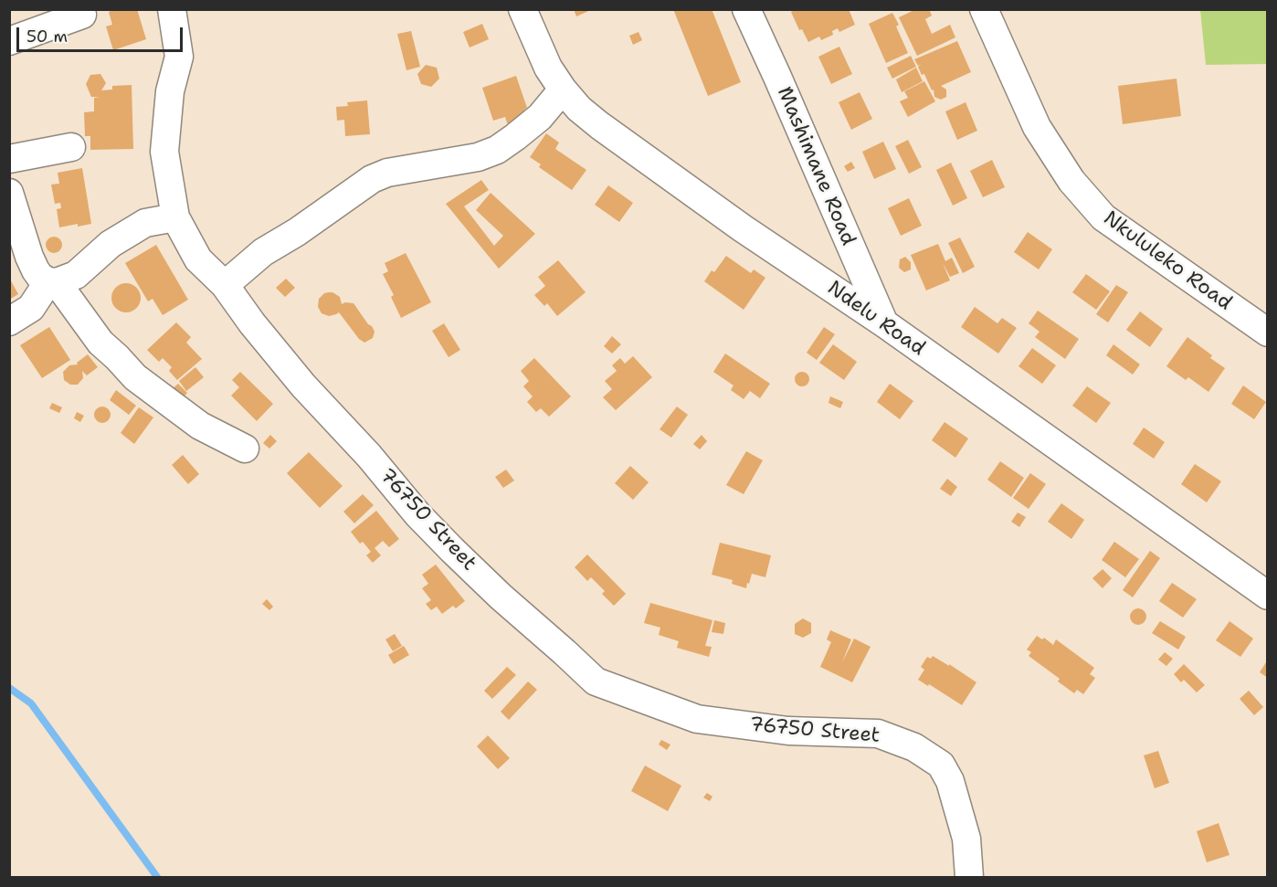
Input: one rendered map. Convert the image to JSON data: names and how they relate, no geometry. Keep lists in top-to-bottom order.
{
  "streets": {
    "street": [
      "Mashimane Road",
      "Nkululeko Road",
      "Ndelu Road",
      "76750 Street"
    ]
  },
  "crossings": [
    ["Mashimane Road", "Ndelu Road"]
  ],
  "scale_bar": "50 m"
}
